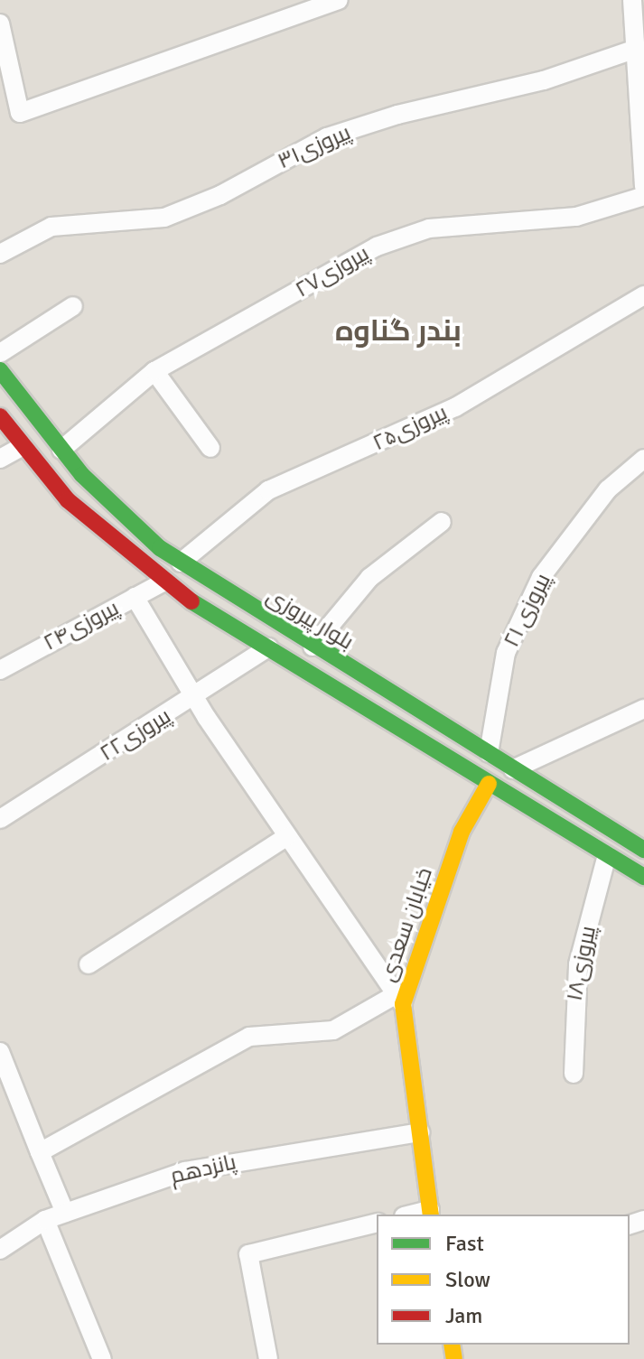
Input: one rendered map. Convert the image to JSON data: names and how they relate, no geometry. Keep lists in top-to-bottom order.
{
  "streets": {
    "street": [
      "پیروزی۳۱",
      "پیروزی۲۷",
      "پیروزی۲۵",
      "پیروزی ۲۱",
      "بلوار پیروزی",
      "پیروزی۲۴",
      "پیروزی۲۲",
      "خیابان سعدی",
      "پیروزی۱۸",
      "پانزدهم"
    ]
  },
  "crossings": [
    ["پیروزی۲۷", "بلوار پیروزی"],
    ["پیروزی۲۵", "بلوار پیروزی"],
    ["پیروزی ۲۱", "بلوار پیروزی"],
    ["بلوار پیروزی", "پیروزی۲۴"],
    ["بلوار پیروزی", "پیروزی۲۲"],
    ["بلوار پیروزی", "خیابان سعدی"],
    ["بلوار پیروزی", "پیروزی۱۸"],
    ["خیابان سعدی", "پانزدهم"]
  ],
  "districts": ["بندر گناوه"],
  "legend": ["Fast", "Slow", "Jam"]
}
